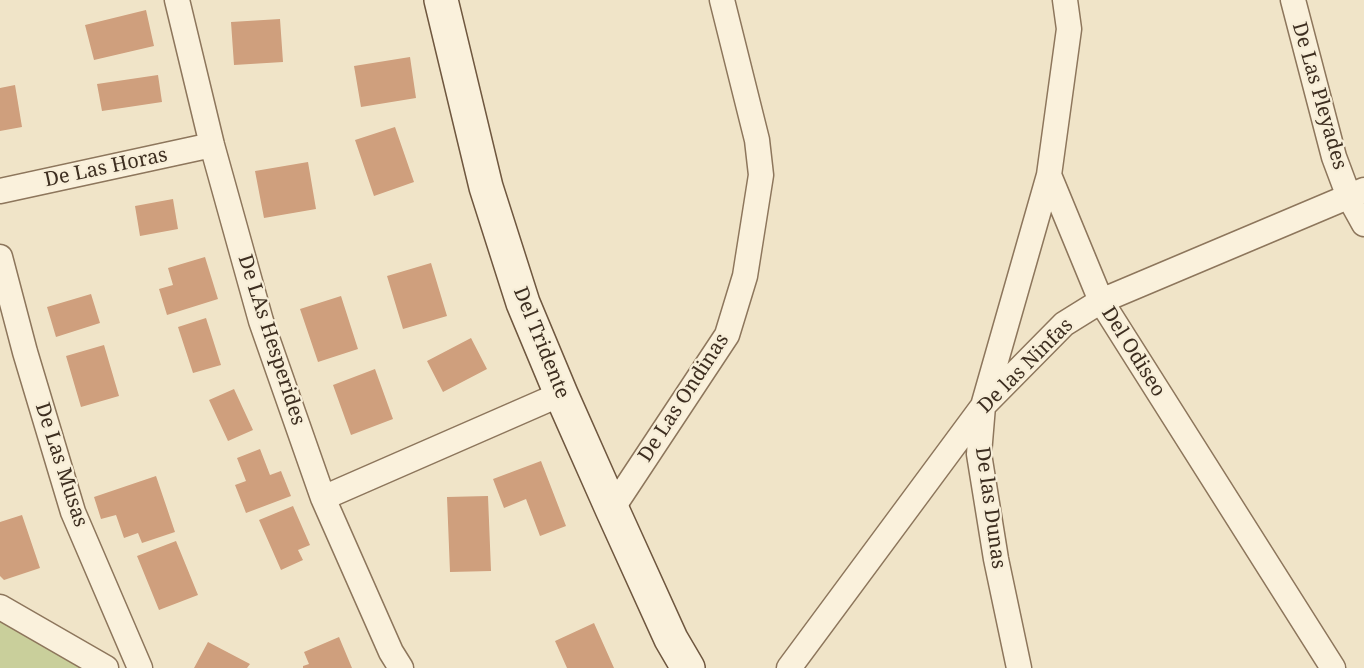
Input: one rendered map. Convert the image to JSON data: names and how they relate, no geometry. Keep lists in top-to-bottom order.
{
  "streets": {
    "main road": ["Del Tridente"],
    "street": [
      "De Las Pleyades",
      "De Las Horas",
      "De LAs Hesperides",
      "Del Odiseo",
      "De las Ninfas",
      "De Las Ondinas",
      "De Las Musas",
      "De las Dunas"
    ]
  },
  "crossings": [
    ["De Las Pleyades", "De las Ninfas"],
    ["De Las Horas", "De LAs Hesperides"],
    ["Del Tridente", "De Las Ondinas"],
    ["Del Odiseo", "De las Ninfas"],
    ["Del Odiseo", "De las Dunas"],
    ["De las Ninfas", "De las Dunas"]
  ]
}
